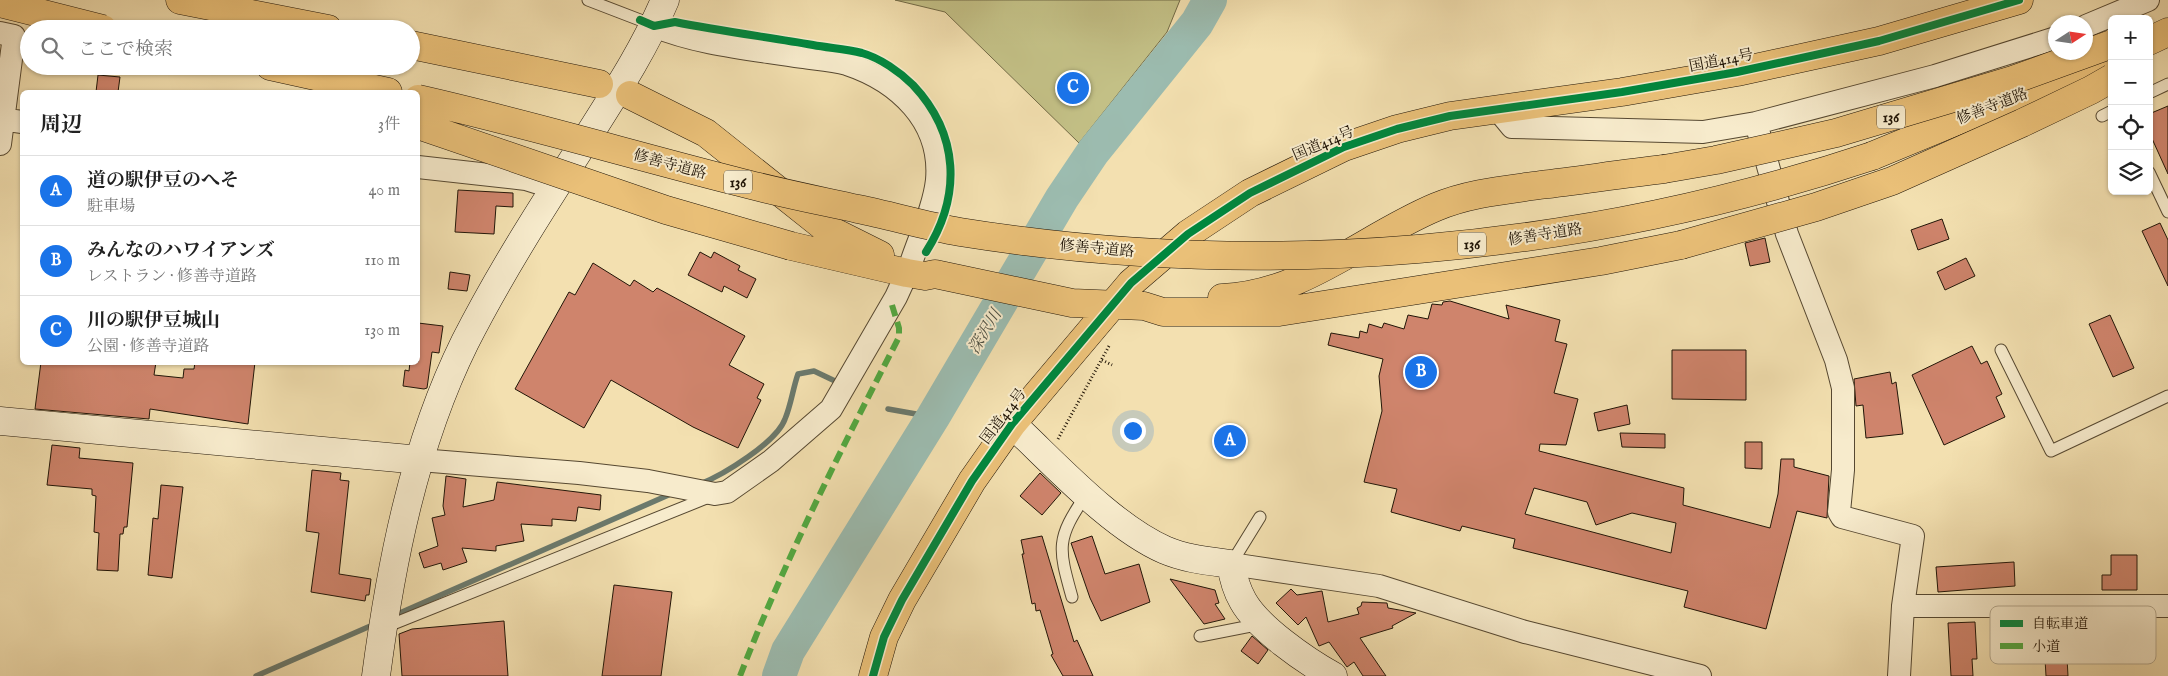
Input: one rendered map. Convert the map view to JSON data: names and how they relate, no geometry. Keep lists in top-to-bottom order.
{
  "streets": {
    "highway": ["国道414号", "修善寺道路", "136"]
  },
  "crossings": [
    ["国道414号", "136"]
  ],
  "water": ["深沢川"],
  "legend": ["自転車道", "小道"],
  "north": "right",
  "page": {
    "map_buttons": ["+", "−"],
    "search": "ここで検索",
    "pins": ["C", "B", "A"],
    "heading": ["周辺", "3件"],
    "list": [
      {
        "mark": "A",
        "name": "道の駅伊豆のへそ",
        "note": "駐車場",
        "value": "40 m"
      },
      {
        "mark": "B",
        "name": "みんなのハワイアンズ",
        "note": "レストラン · 修善寺道路",
        "value": "110 m"
      },
      {
        "mark": "C",
        "name": "川の駅伊豆城山",
        "note": "公園 · 修善寺道路",
        "value": "130 m"
      }
    ]
  }
}
